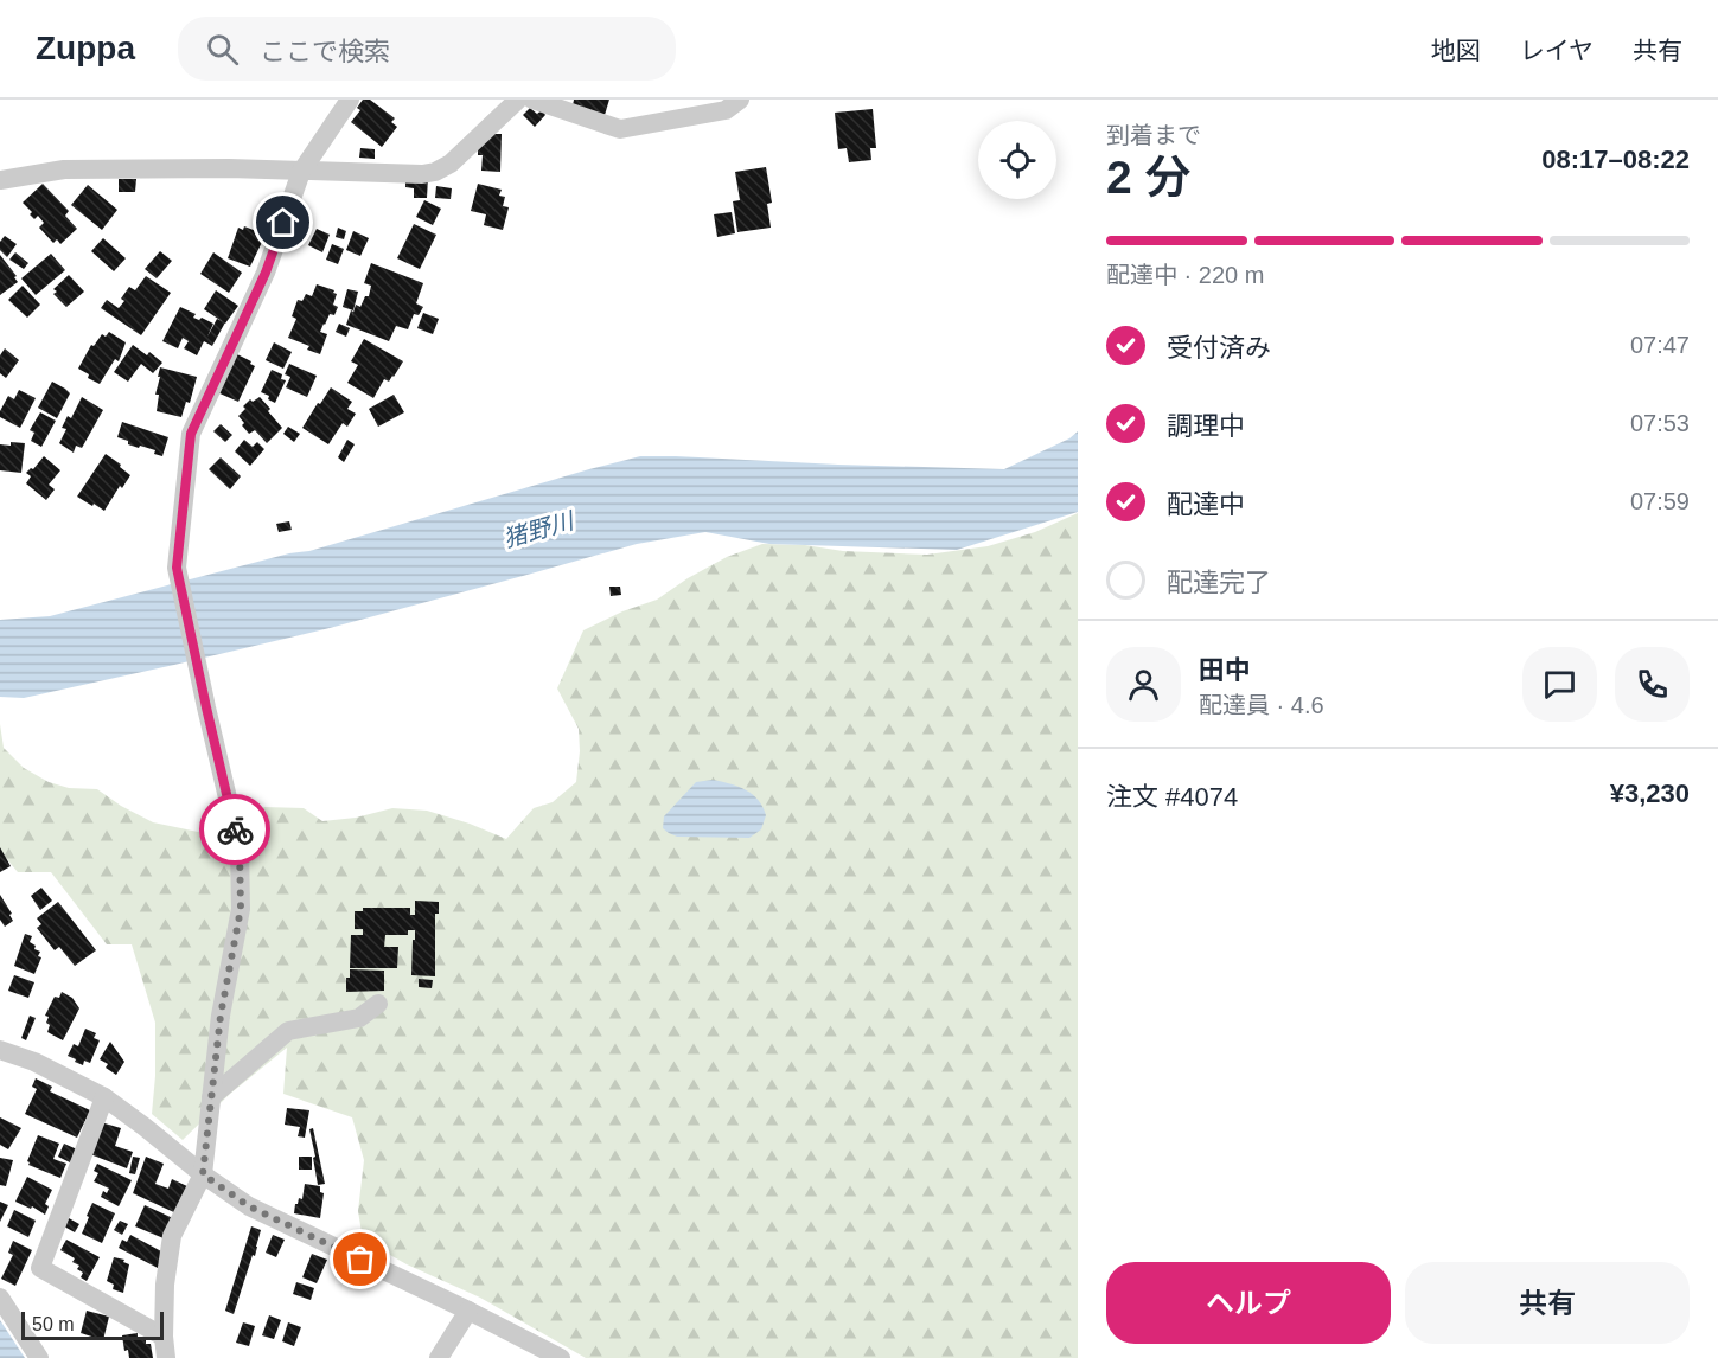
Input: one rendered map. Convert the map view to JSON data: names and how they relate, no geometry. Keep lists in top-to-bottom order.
{
  "water": ["猪野川"],
  "scale_bar": "50 m",
  "page": {
    "header": "Zuppa",
    "search": "ここで検索",
    "nav": ["地図", "レイヤ", "共有"],
    "heading": ["2 分", "到着まで", "08:17–08:22"],
    "panel": [
      "田中",
      "配達員 · 4.6",
      "注文 #4074",
      "¥3,230"
    ],
    "bar": "配達中 · 220 m",
    "list": [
      ["受付済み", "07:47"],
      ["調理中", "07:53"],
      ["配達中", "07:59"],
      "配達完了"
    ],
    "buttons": ["ヘルプ", "共有"],
    "scale": "50 m"
  }
}
